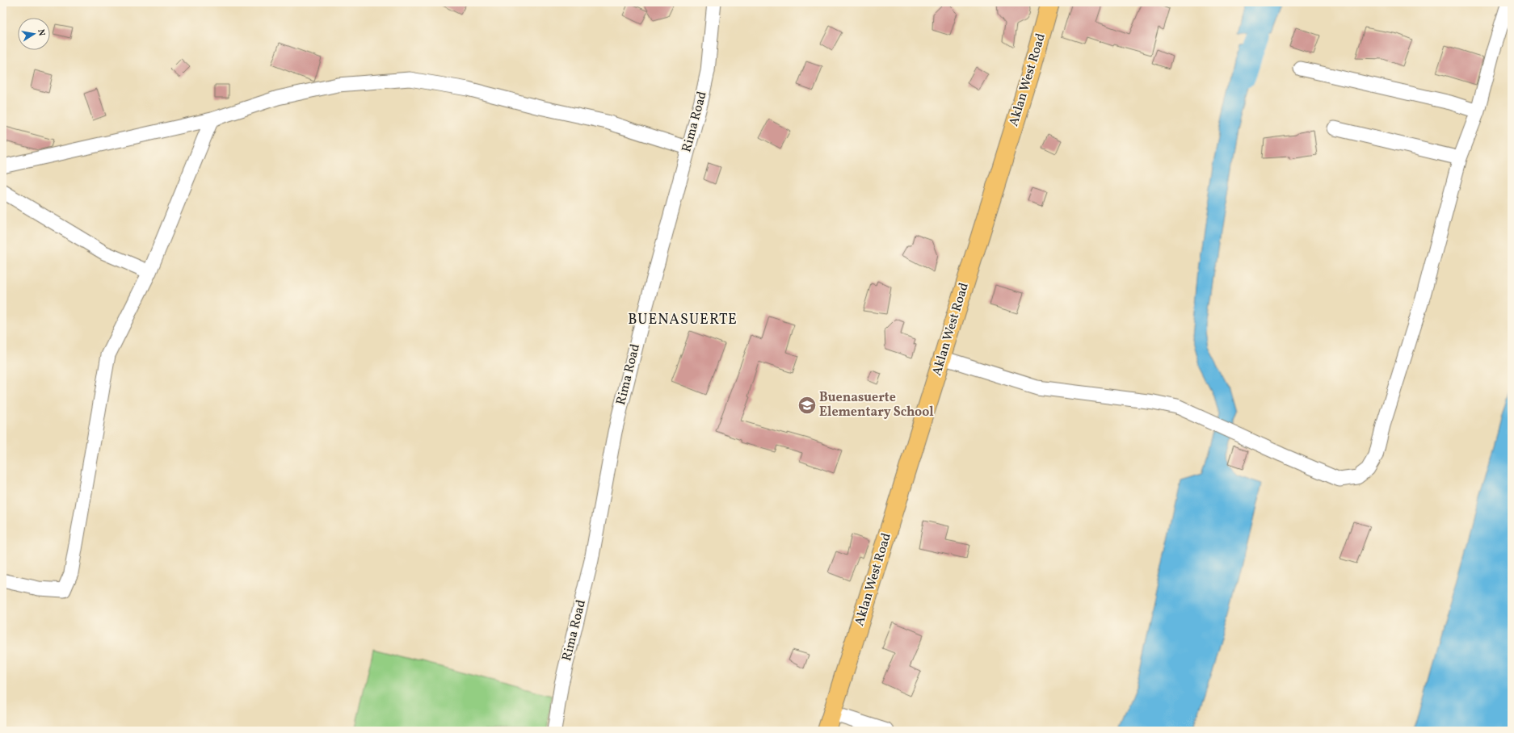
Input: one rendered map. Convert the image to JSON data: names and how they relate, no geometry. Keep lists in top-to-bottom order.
{
  "streets": {
    "main road": ["Aklan West Road"],
    "street": ["Rima Road"]
  },
  "districts": ["BUENASUERTE"],
  "places": {
    "school or university": ["Buenasuerte Elementary School"]
  },
  "north": "right"
}
